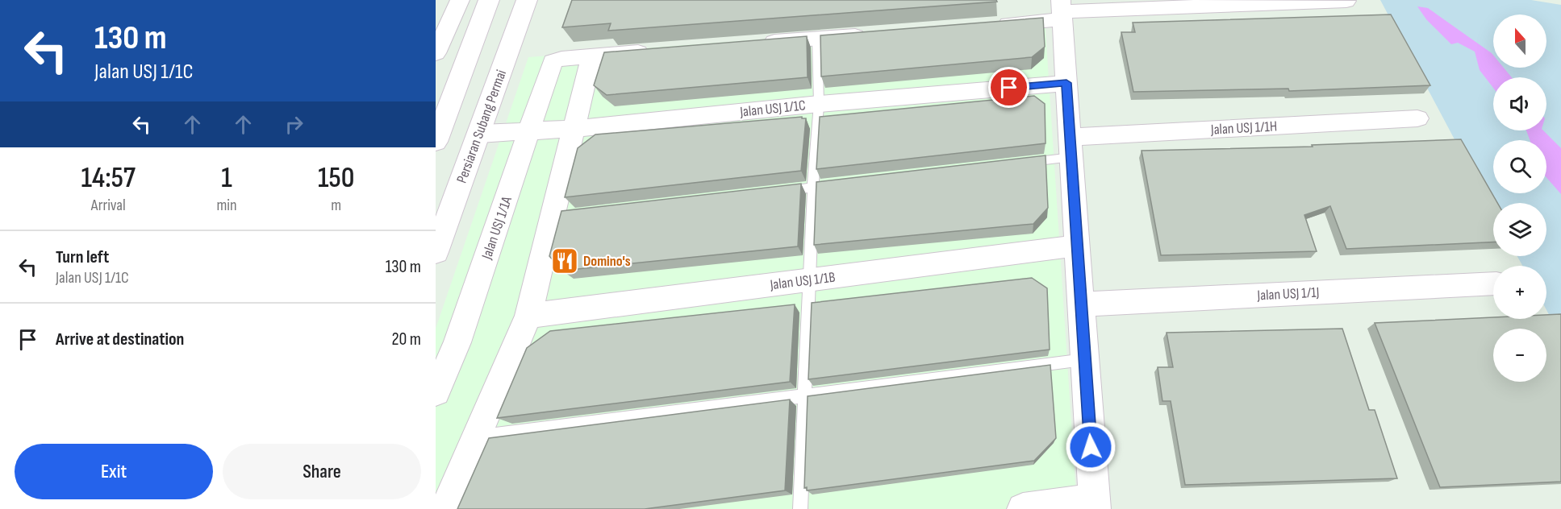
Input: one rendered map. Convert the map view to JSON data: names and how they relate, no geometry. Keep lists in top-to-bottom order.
{
  "streets": {
    "main road": ["Persiaran Subang Permai"],
    "street": [
      "Jalan USJ 1/1C",
      "Jalan USJ 1/1H",
      "Jalan USJ 1/1A",
      "Jalan USJ 1/1B",
      "Jalan USJ 1/1J"
    ]
  },
  "crossings": [
    ["Jalan USJ 1/1C", "Persiaran Subang Permai"],
    ["Jalan USJ 1/1C", "Jalan USJ 1/1A"]
  ],
  "places": {
    "restaurant": ["Domino's"]
  },
  "north": "top",
  "page": {
    "turn": ["130 m", "Jalan USJ 1/1C"],
    "map_buttons": ["+", "−"],
    "eta": [
      "14:57",
      "Arrival",
      "1",
      "min",
      "150",
      "m"
    ],
    "list": [
      {
        "name": "Turn left",
        "note": "Jalan USJ 1/1C",
        "value": "130 m"
      },
      {
        "name": "Arrive at destination",
        "value": "20 m"
      }
    ],
    "buttons": ["Exit", "Share"]
  }
}
